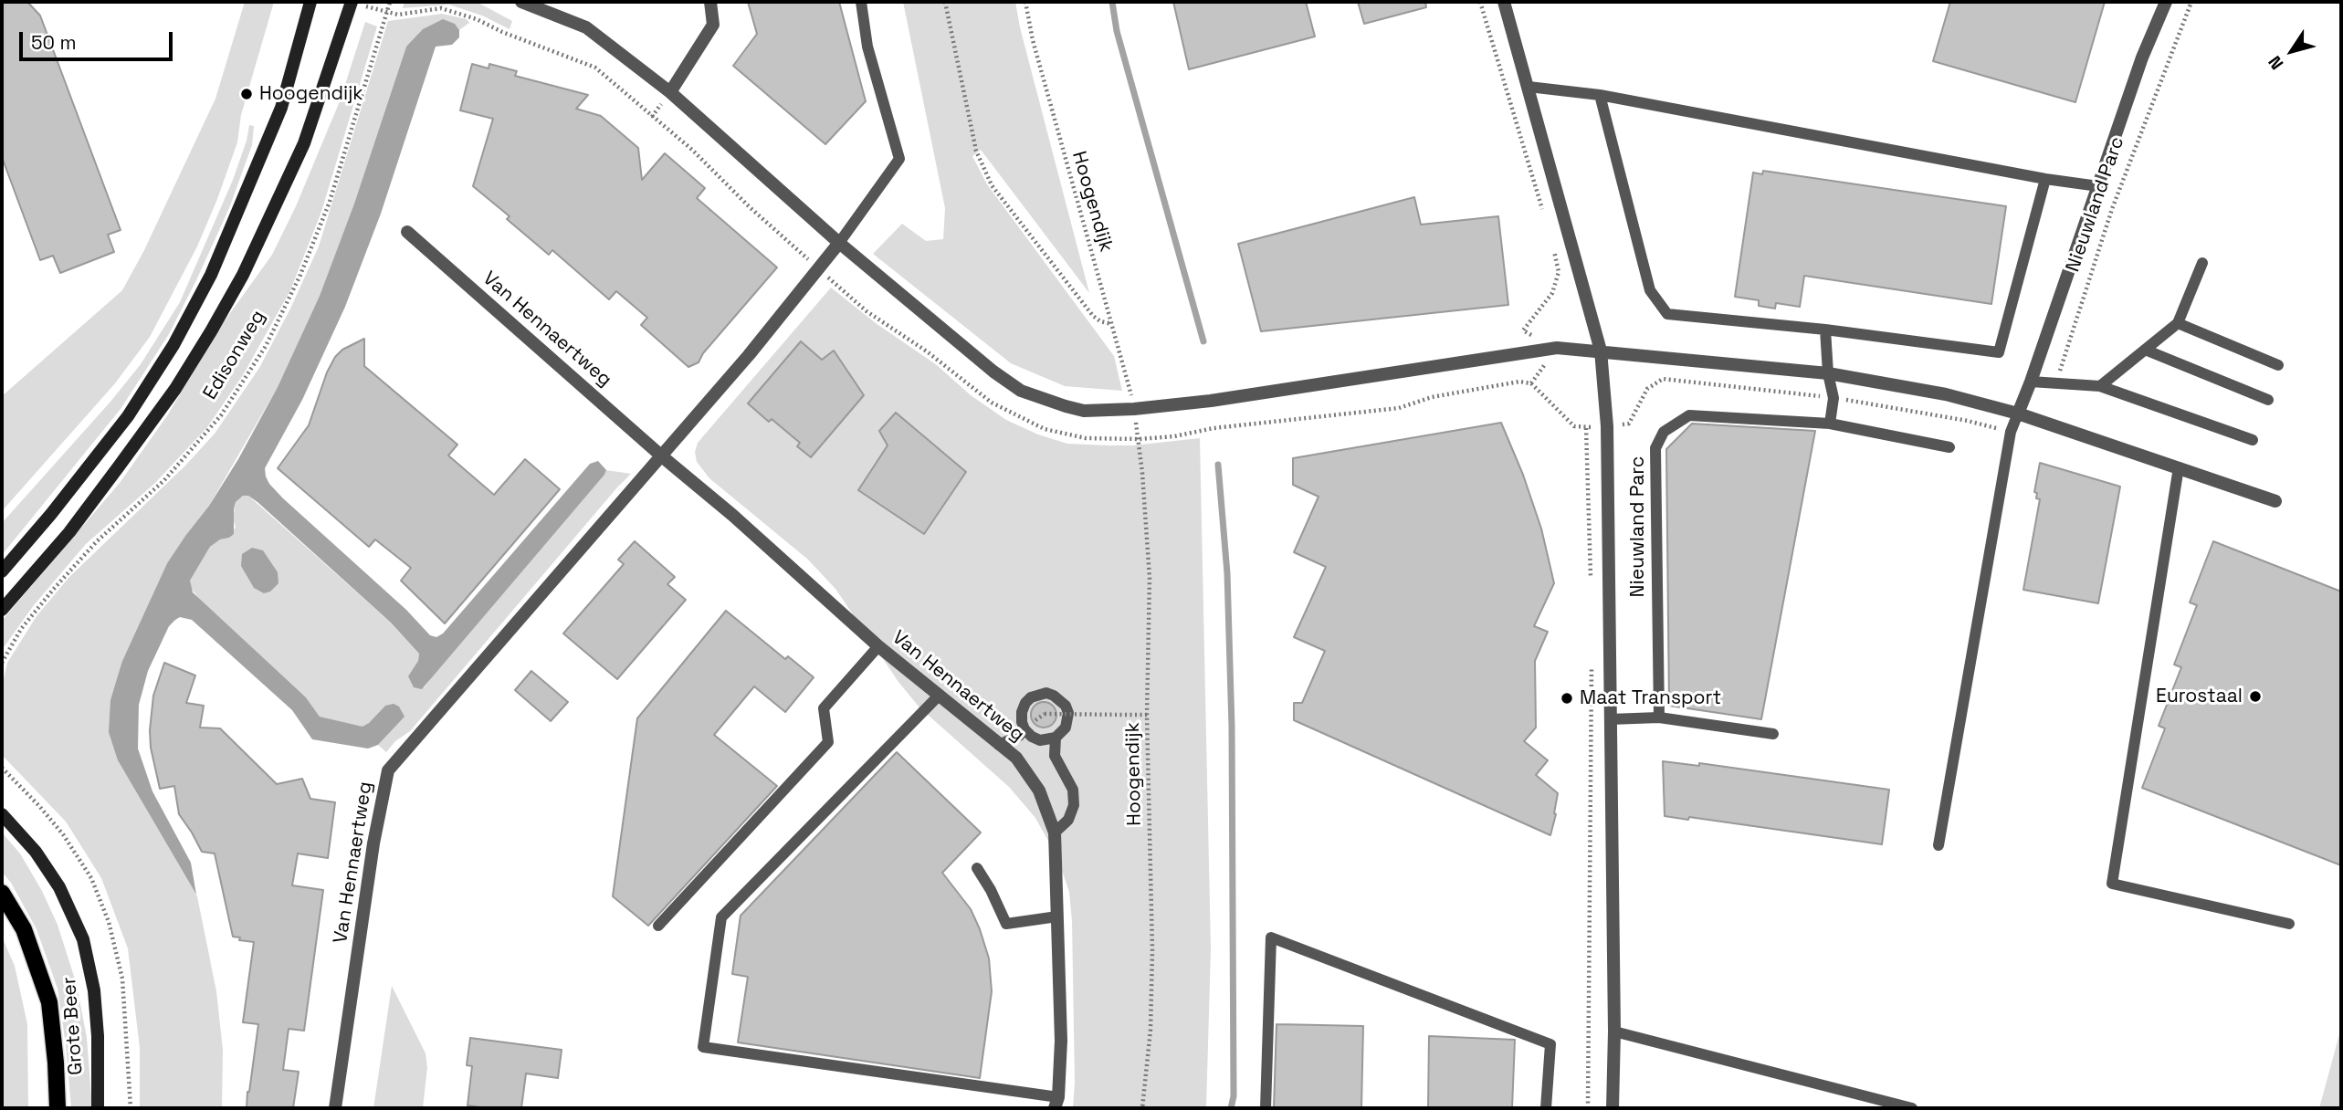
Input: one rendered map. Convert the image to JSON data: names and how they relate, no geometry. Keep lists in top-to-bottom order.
{
  "streets": {
    "main road": ["Edisonweg", "Grote Beer"],
    "street": ["Nieuwland Parc", "Van Hennaertweg"],
    "path": ["Hoogendijk"]
  },
  "places": ["Hoogendijk", "Eurostaal", "Maat Transport"],
  "scale_bar": "50 m",
  "north": "bottom left"
}
